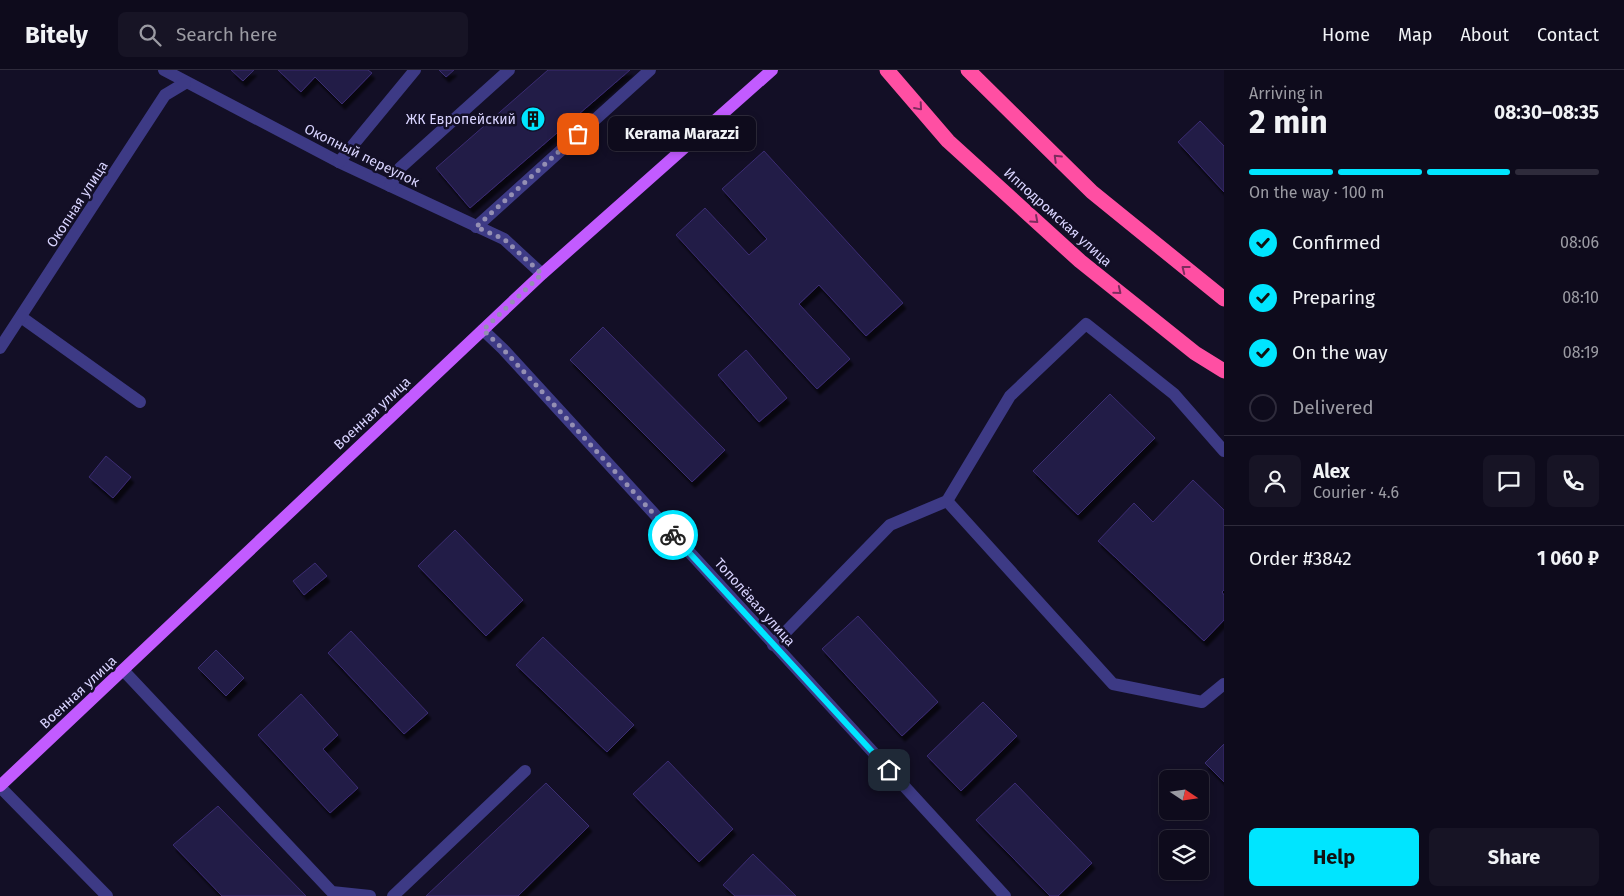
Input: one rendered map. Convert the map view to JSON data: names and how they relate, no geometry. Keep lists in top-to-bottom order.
{
  "streets": {
    "highway": ["Ипподромская улица"],
    "main road": ["Военная улица"],
    "street": ["Окопный переулок", "Окопная улица", "Тополёвая улица"]
  },
  "crossings": [
    ["Окопный переулок", "Окопная улица"],
    ["Окопный переулок", "Военная улица"],
    ["Военная улица", "Тополёвая улица"]
  ],
  "places": {
    "building": ["ЖК Европейский"],
    "other": ["Kerama Marazzi"]
  },
  "north": "right",
  "page": {
    "header": "Bitely",
    "search": "Search here",
    "nav": [
      "Home",
      "Map",
      "About",
      "Contact"
    ],
    "heading": ["2 min", "Arriving in", "08:30–08:35"],
    "panel": [
      "Alex",
      "Courier · 4.6",
      "Order #3842",
      "1 060 ₽"
    ],
    "bubble": "Kerama Marazzi",
    "bar": "On the way · 100 m",
    "list": [
      ["Confirmed", "08:06"],
      ["Preparing", "08:10"],
      ["On the way", "08:19"],
      "Delivered"
    ],
    "buttons": ["Help", "Share"]
  }
}
